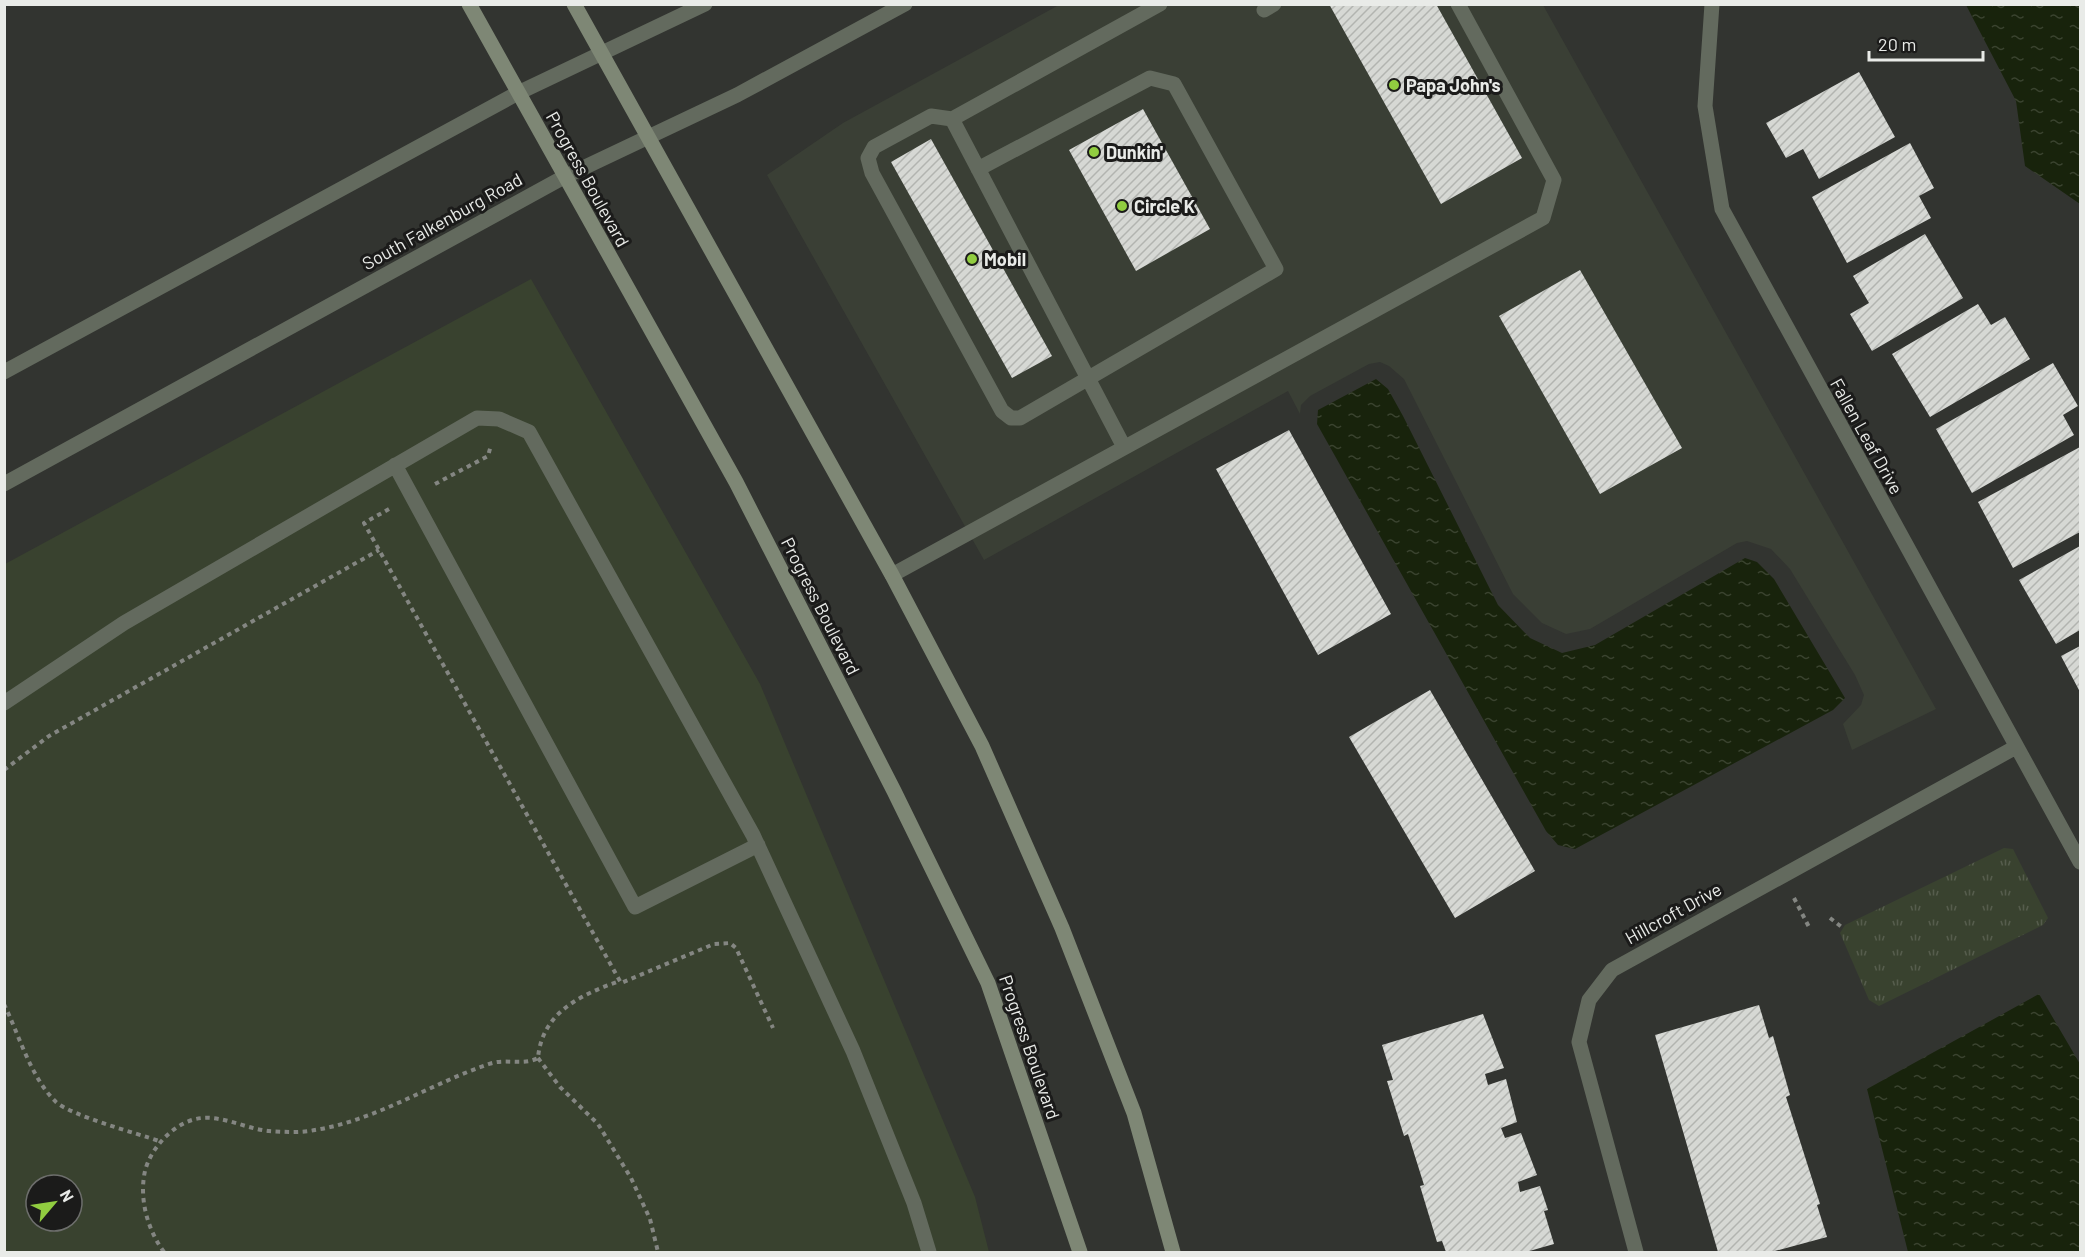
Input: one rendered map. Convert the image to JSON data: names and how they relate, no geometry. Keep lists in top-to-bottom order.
{
  "streets": {
    "main road": ["Progress Boulevard"],
    "street": ["South Falkenburg Road", "Fallen Leaf Drive", "Hillcroft Drive"]
  },
  "crossings": [
    ["Progress Boulevard", "South Falkenburg Road"],
    ["Fallen Leaf Drive", "Hillcroft Drive"]
  ],
  "places": [
    "Papa John's",
    "Dunkin'",
    "Circle K",
    "Mobil"
  ],
  "scale_bar": "20 m",
  "north": "top right"
}
